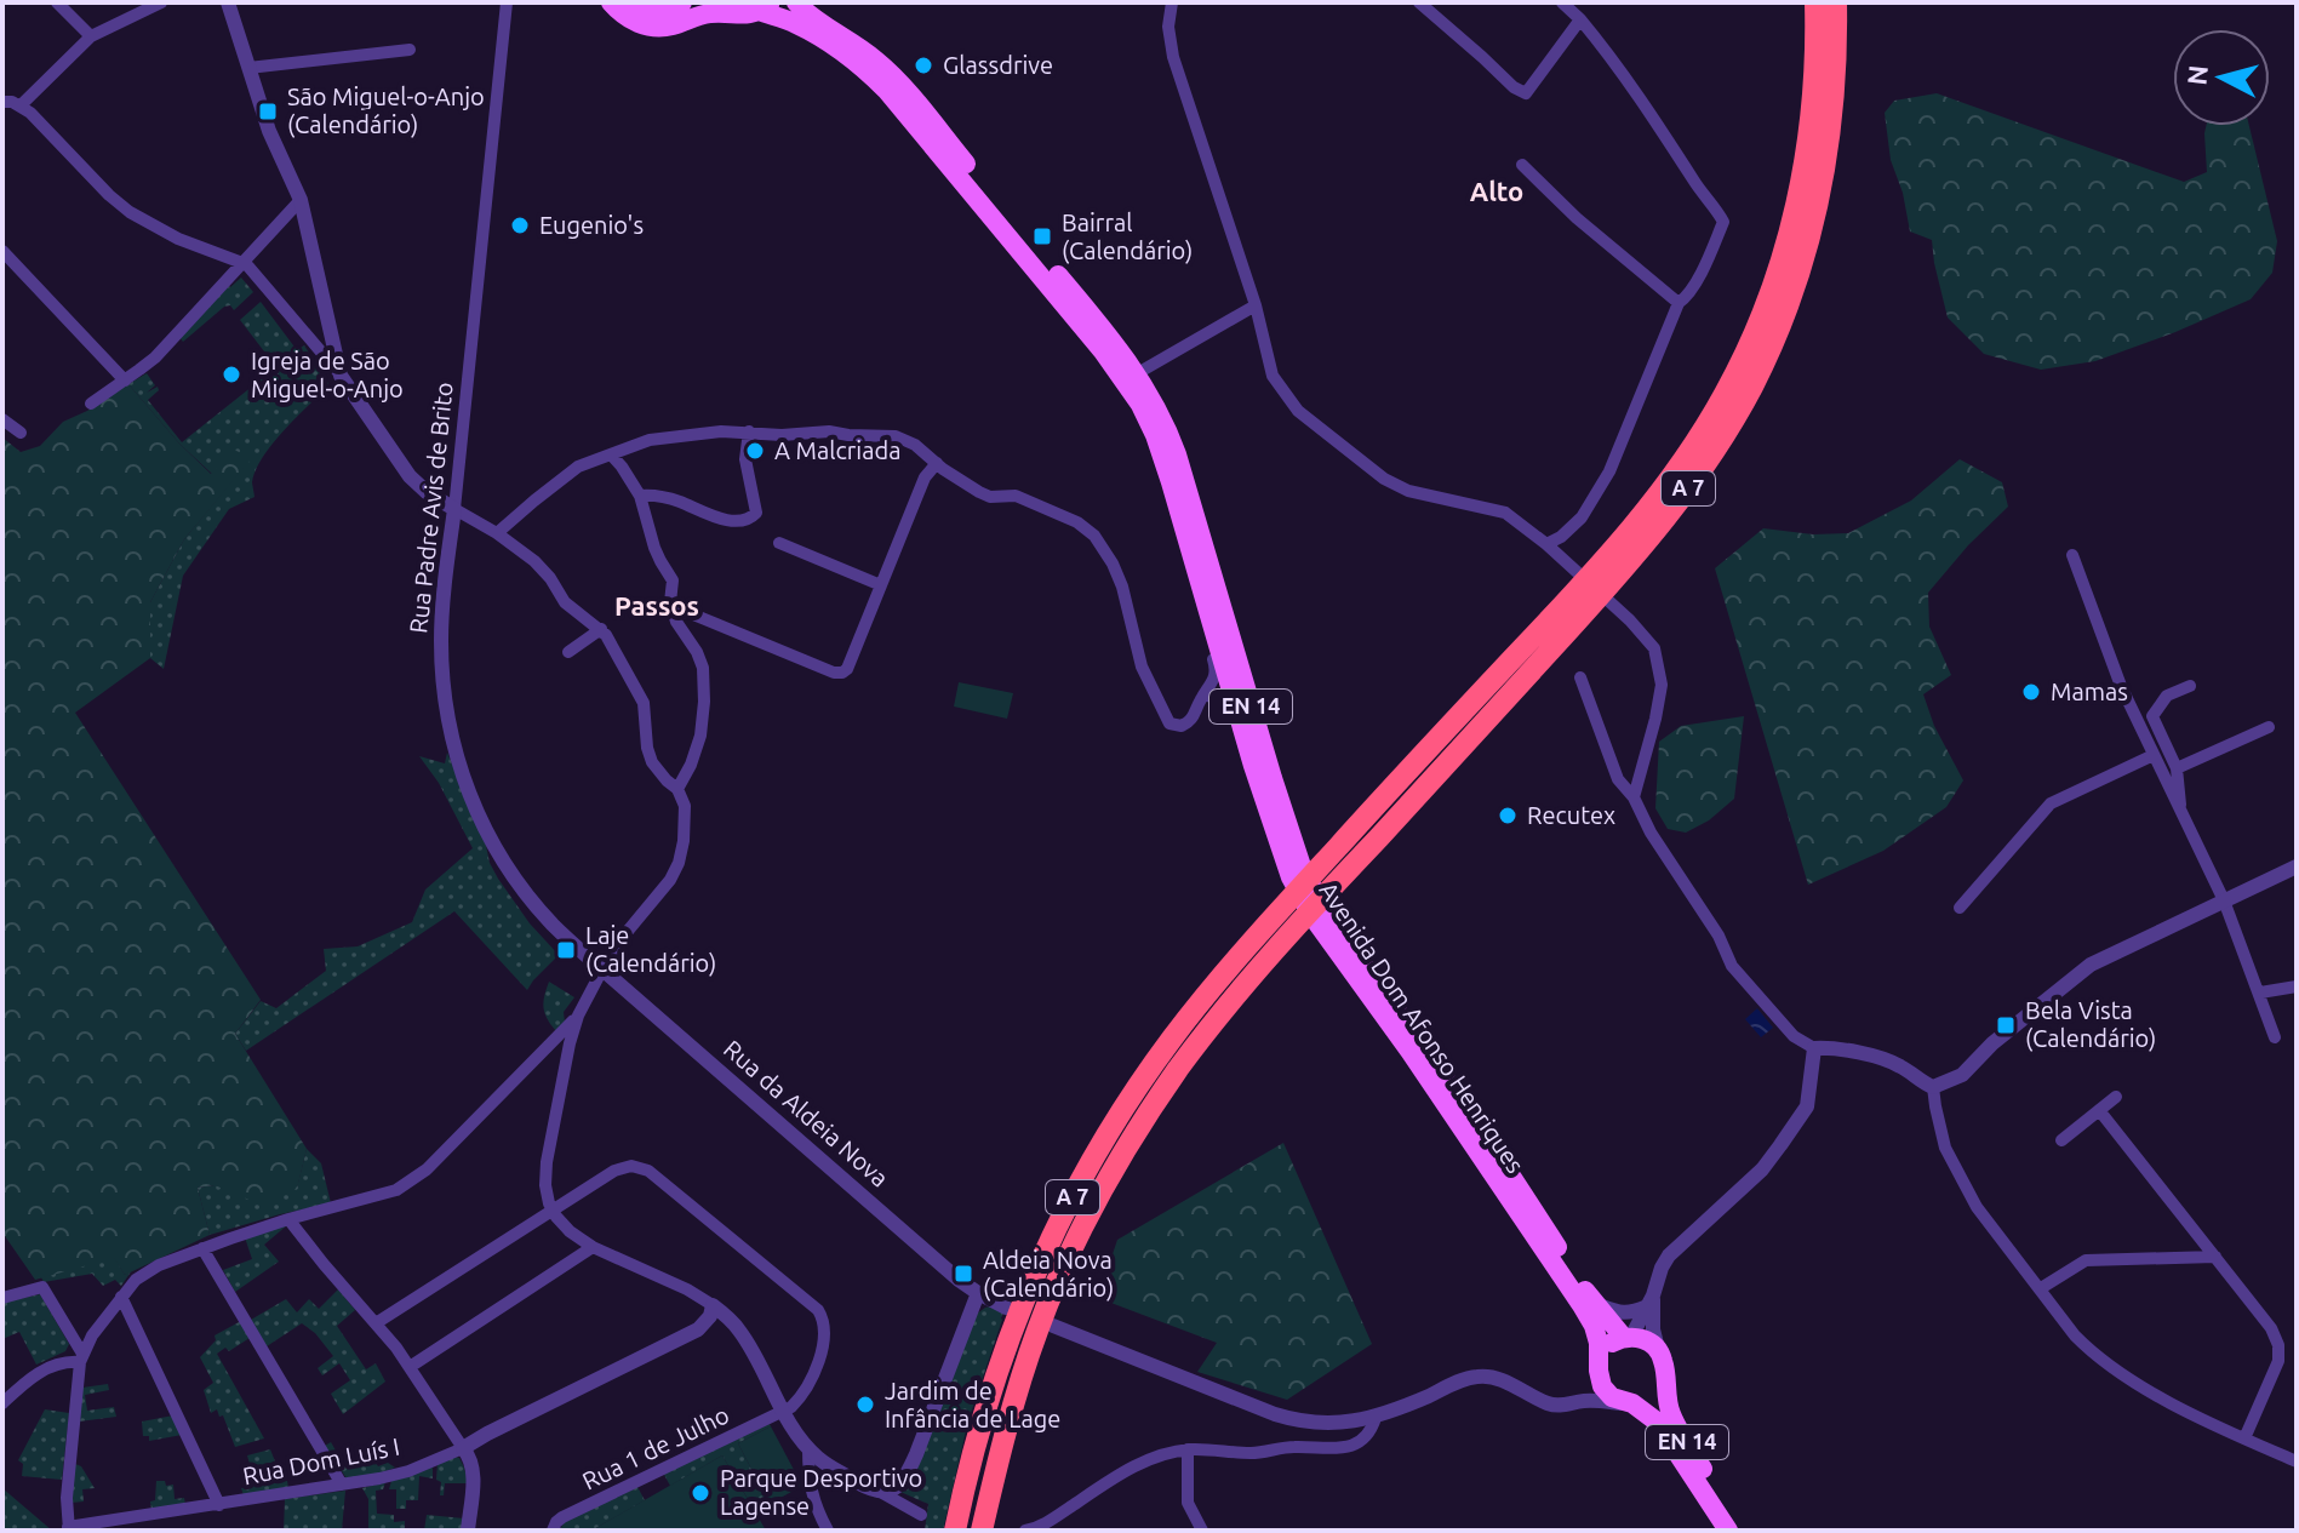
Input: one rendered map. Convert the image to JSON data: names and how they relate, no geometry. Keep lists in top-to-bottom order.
{
  "streets": {
    "highway": ["A 7"],
    "main road": ["EN 14", "Avenida Dom Afonso Henriques"],
    "street": [
      "Rua Padre Avis de Brito",
      "Rua da Aldeia Nova",
      "Rua 1 de Julho",
      "Rua Dom Luís I"
    ]
  },
  "crossings": [
    ["Rua Padre Avis de Brito", "Rua da Aldeia Nova"],
    ["EN 14", "Avenida Dom Afonso Henriques"]
  ],
  "districts": ["Alto", "Passos"],
  "places": {
    "other": [
      "Glassdrive",
      "Eugenio's",
      "Igreja de São Miguel-o-Anjo",
      "A Malcriada",
      "Mamas",
      "Recutex",
      "Jardim de Infância de Lage",
      "Parque Desportivo Lagense"
    ],
    "transit": [
      "São Miguel-o-Anjo (Calendário)",
      "Bairral (Calendário)",
      "Laje (Calendário)",
      "Bela Vista (Calendário)",
      "Aldeia Nova (Calendário)"
    ]
  },
  "north": "left"
}
